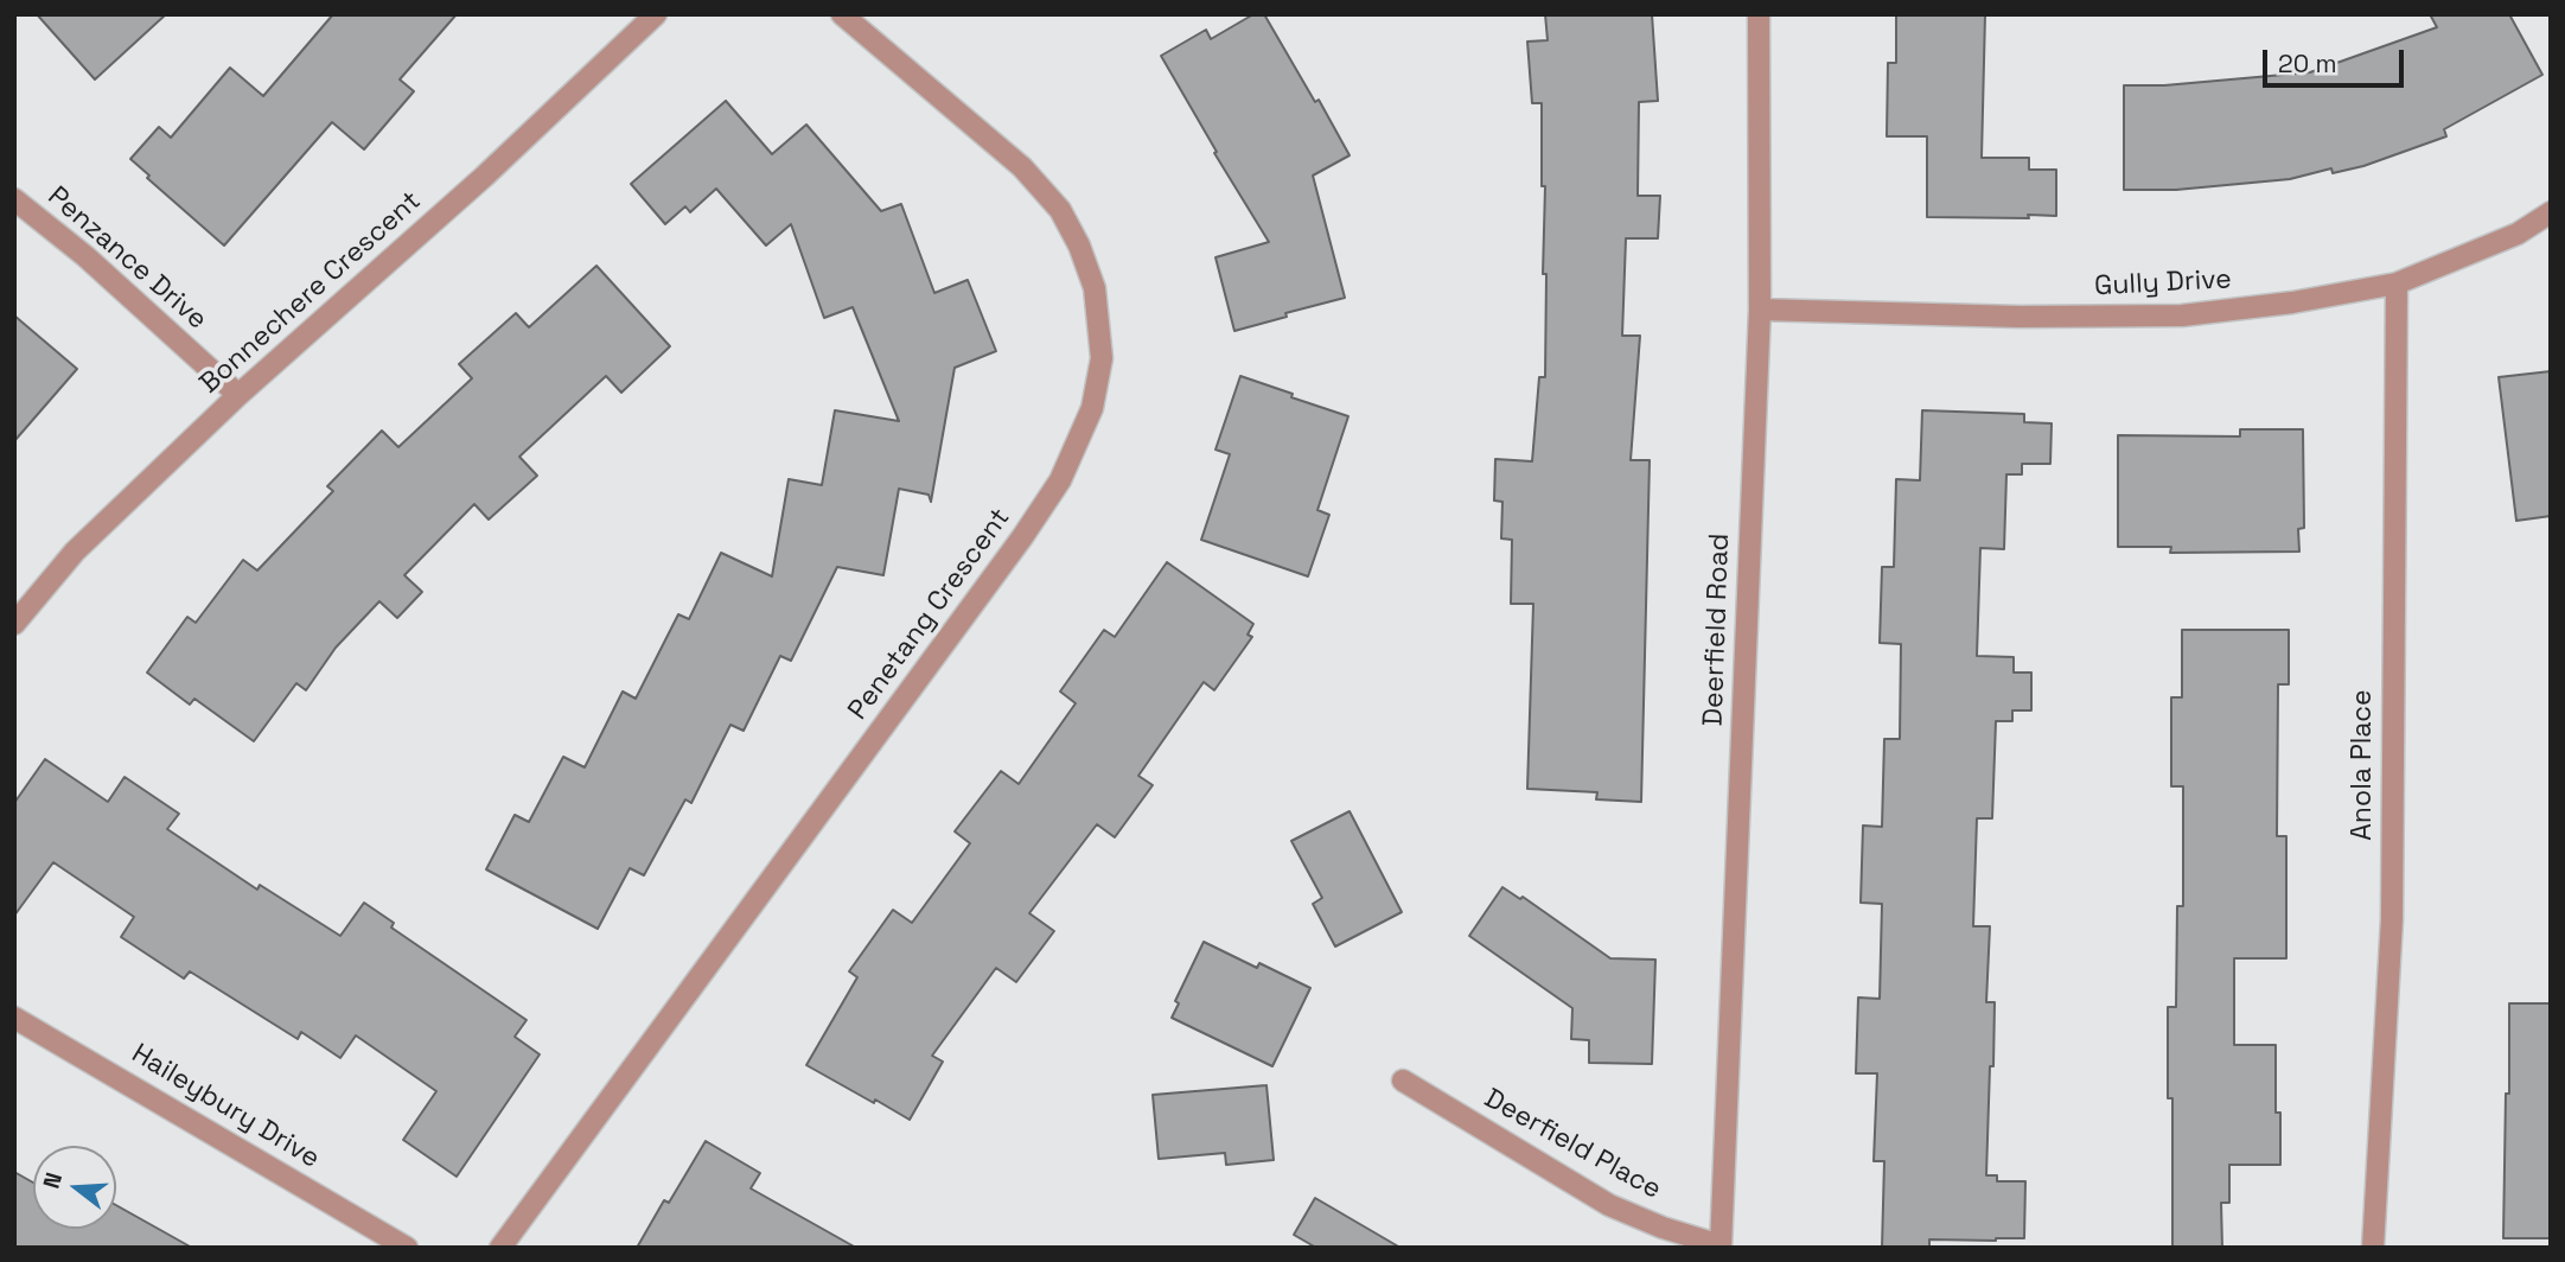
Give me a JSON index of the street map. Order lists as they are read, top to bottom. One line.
{"streets":{"street":["Penzance Drive","Gully Drive","Bonnechere Crescent","Penetang Crescent","Deerfield Road","Anola Place","Haileybury Drive","Deerfield Place"]},"crossings":[["Penzance Drive","Bonnechere Crescent"],["Gully Drive","Deerfield Road"],["Gully Drive","Anola Place"],["Deerfield Road","Deerfield Place"]],"scale_bar":"20 m","north":"left"}
